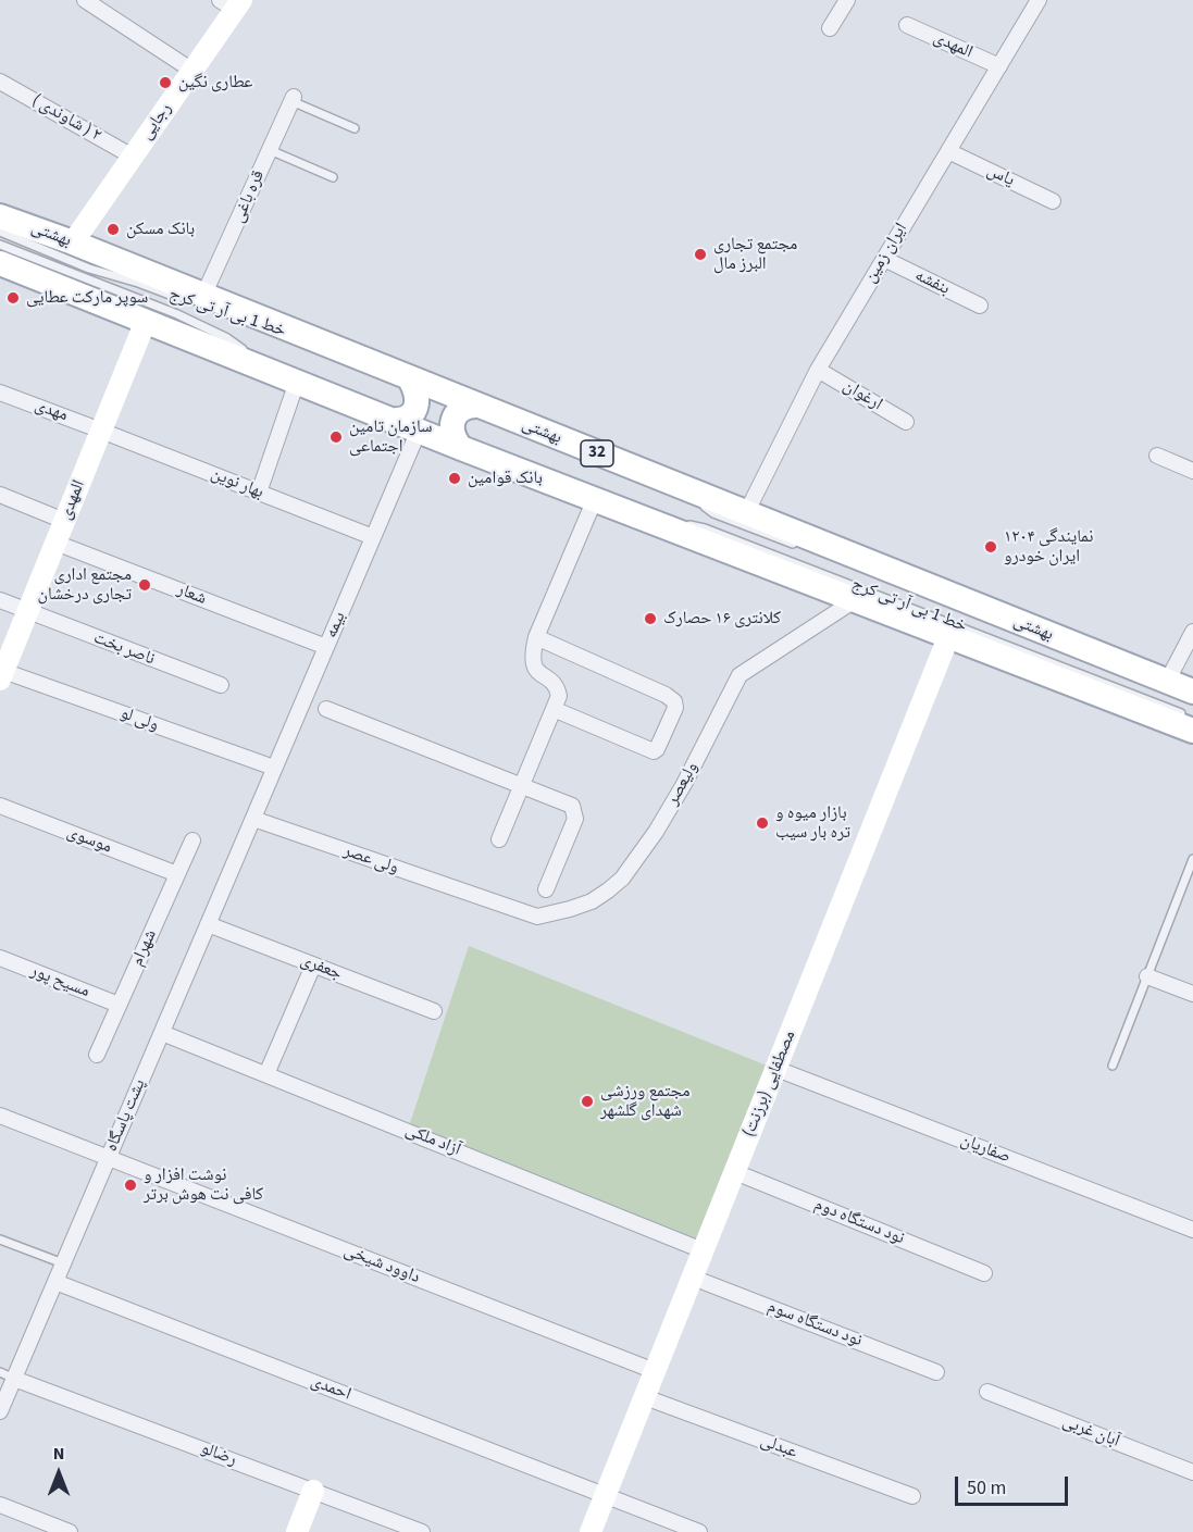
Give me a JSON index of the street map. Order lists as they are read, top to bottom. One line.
{"streets":{"main road":["بهشتی","32"],"street":["المهدی","( شاوندی ) ۲","رجایی","یاس","قره باغی","ایران زمین","بنفشه","ارغوان","مهدی","بهار نوین","شعار","بیمه","ناصر بخت","ولی لو","ولیعصر","موسوی","ولی عصر","شهرام","جعفری","مسیح پور","مصطفایی (برزنت)","پشت پاسگاه","آزاد ملکی","صفاریان","نود دستگاه دوم","داوود شیخی","نود دستگاه سوم","احمدی","آبان غربی","عبدلی","رضالو"],"lane":["خط 1 بی آر تی کرج"]},"crossings":[["المهدی","ایران زمین"],["المهدی","مهدی"],["المهدی","32"],["المهدی","بهار نوین"],["المهدی","شعار"],["المهدی","ناصر بخت"],["المهدی","ولی لو"],["( شاوندی ) ۲","رجایی"],["رجایی","بهشتی"],["یاس","ایران زمین"],["قره باغی","بهشتی"],["قره باغی","خط 1 بی آر تی کرج"],["بهشتی","ایران زمین"],["بهشتی","خط 1 بی آر تی کرج"],["ایران زمین","بنفشه"],["ایران زمین","ارغوان"],["خط 1 بی آر تی کرج","32"],["مهدی","بهار نوین"],["32","بیمه"],["32","ولیعصر"],["32","مصطفایی (برزنت)"],["بهار نوین","بیمه"],["شعار","بیمه"],["بیمه","ولی لو"],["بیمه","ولی عصر"],["بیمه","پشت پاسگاه"],["ولیعصر","ولی عصر"],["موسوی","شهرام"],["ولی عصر","پشت پاسگاه"],["شهرام","مسیح پور"],["جعفری","پشت پاسگاه"],["مصطفایی (برزنت)","آزاد ملکی"],["مصطفایی (برزنت)","صفاریان"],["مصطفایی (برزنت)","نود دستگاه دوم"],["مصطفایی (برزنت)","داوود شیخی"],["مصطفایی (برزنت)","نود دستگاه سوم"],["مصطفایی (برزنت)","احمدی"],["مصطفایی (برزنت)","عبدلی"],["پشت پاسگاه","آزاد ملکی"],["پشت پاسگاه","داوود شیخی"],["پشت پاسگاه","احمدی"],["پشت پاسگاه","رضالو"]],"places":["عطاری نگین","بانک مسکن","مجتمع تجاری البرز مال","سوپر مارکت عطایی","سازمان تامین اجتماعی","بانک قوامین","۱۲۰۴ نمایندگی ایران خودرو","مجتمع اداری تجاری درخشان","کلانتری ۱۶ حصارک","بازار میوه و تره بار سیب","مجتمع ورزشی شهدای گلشهر","نوشت افزار و کافی نت هوش برتر"],"scale_bar":"50 m","north":"top"}
